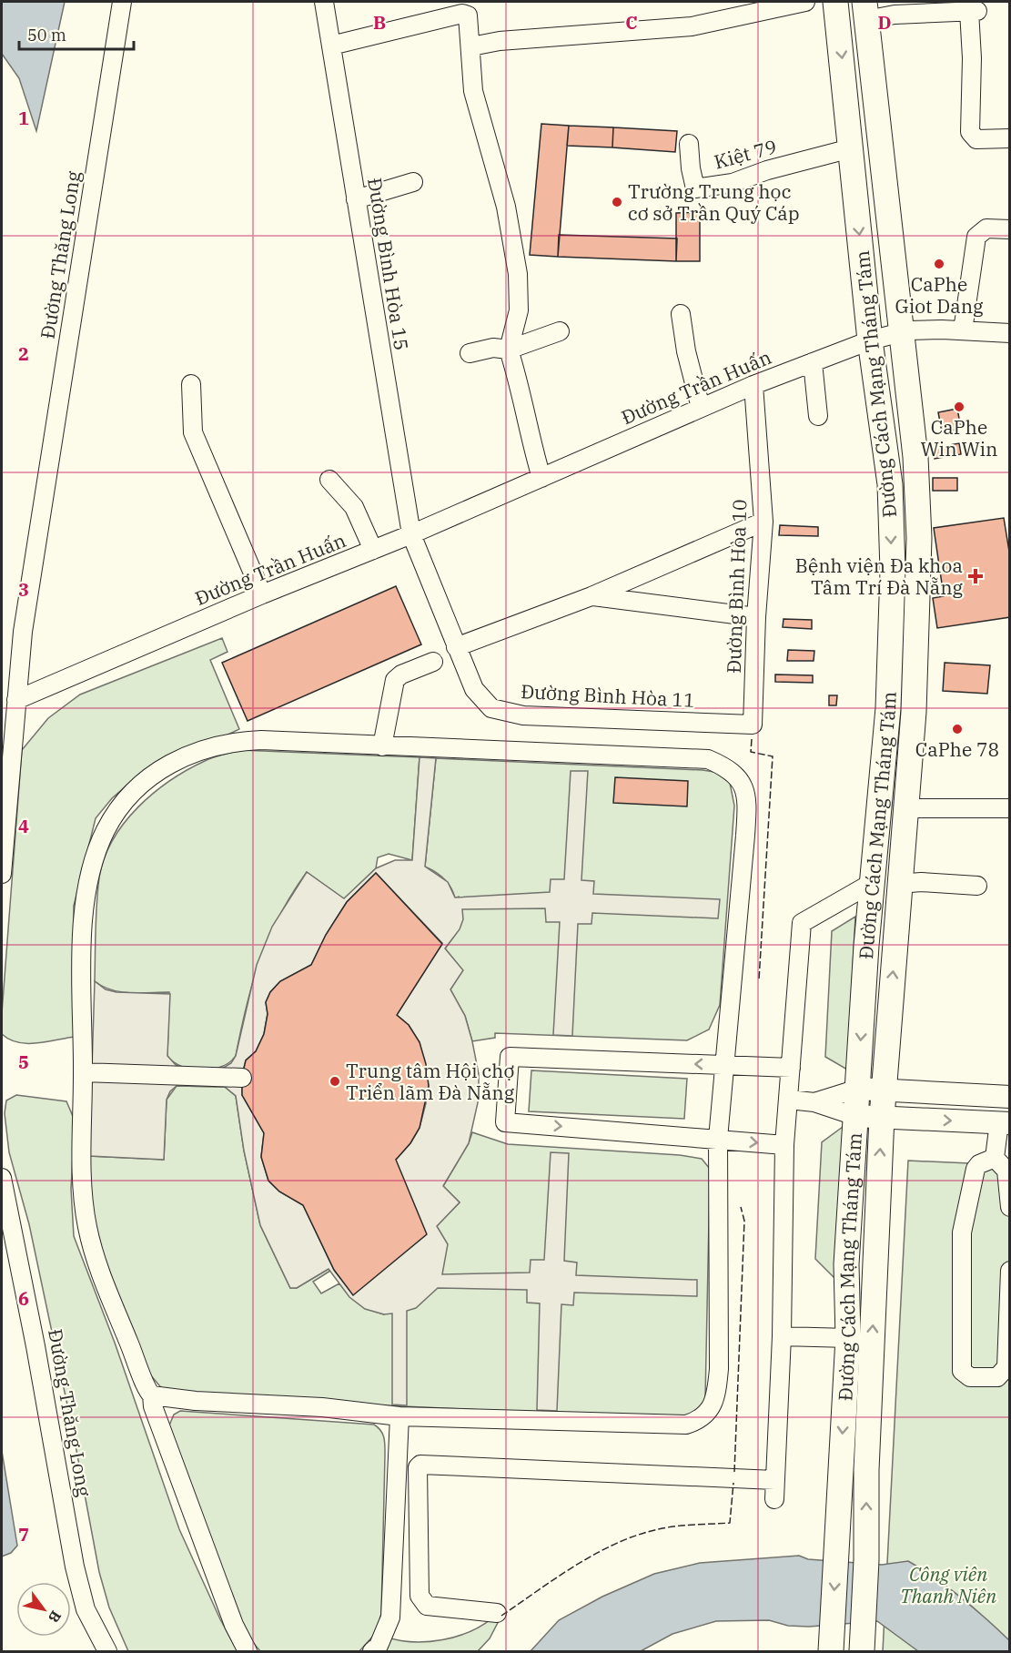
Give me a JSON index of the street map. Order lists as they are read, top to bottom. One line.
{"streets":{"highway":["Đường Cách Mạng Tháng Tám"],"street":["Kiệt 79","Đường Thăng Long","Đường Bình Hòa 15","Đường Trần Huấn","Đường Bình Hòa 10","Đường Bình Hòa 11"]},"crossings":[["Kiệt 79","Đường Cách Mạng Tháng Tám"],["Đường Thăng Long","Đường Trần Huấn"],["Đường Bình Hòa 15","Đường Trần Huấn"],["Đường Bình Hòa 15","Đường Bình Hòa 11"],["Đường Cách Mạng Tháng Tám","Đường Trần Huấn"],["Đường Trần Huấn","Đường Bình Hòa 10"],["Đường Trần Huấn","Đường Bình Hòa 11"],["Đường Bình Hòa 10","Đường Bình Hòa 11"]],"parks":["Công viên Thanh Niên"],"places":{"other":["Trường Trung học cơ sở Trần Quý Cáp","CaPhe Giot Dang","CaPhe Win Win","CaPhe 78","Trung tâm Hội chợ Triển lãm Đà Nẵng"],"health":["Bệnh viện Đa khoa Tâm Trí Đà Nẵng"]},"scale_bar":"50 m","north":"bottom right","grid":{"columns":["B","C","D"],"rows":["1","2","3","4","5","6","7"]}}
